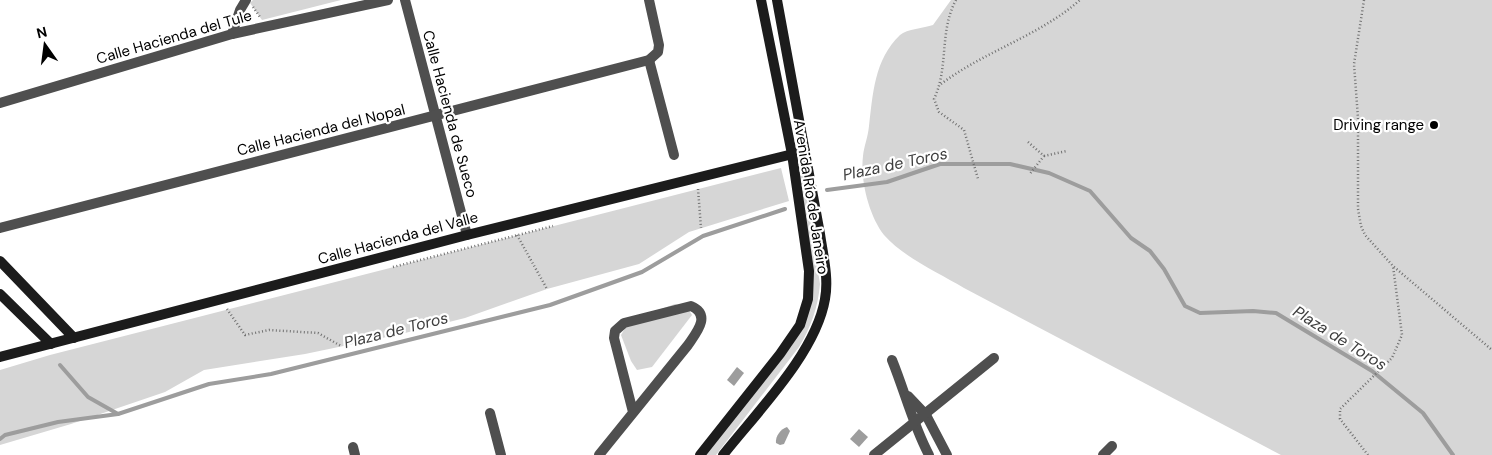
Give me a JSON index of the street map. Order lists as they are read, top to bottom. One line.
{"streets":{"main road":["Avenida Río de Janeiro","Calle Hacienda del Valle"],"street":["Calle Hacienda del Tule","Calle Hacienda de Sueco","Calle Hacienda del Nopal"]},"crossings":[["Calle Hacienda de Sueco","Calle Hacienda del Nopal"],["Calle Hacienda de Sueco","Calle Hacienda del Valle"],["Avenida Río de Janeiro","Calle Hacienda del Valle"]],"water":["Plaza de Toros"],"places":["Driving range"],"north":"top"}
